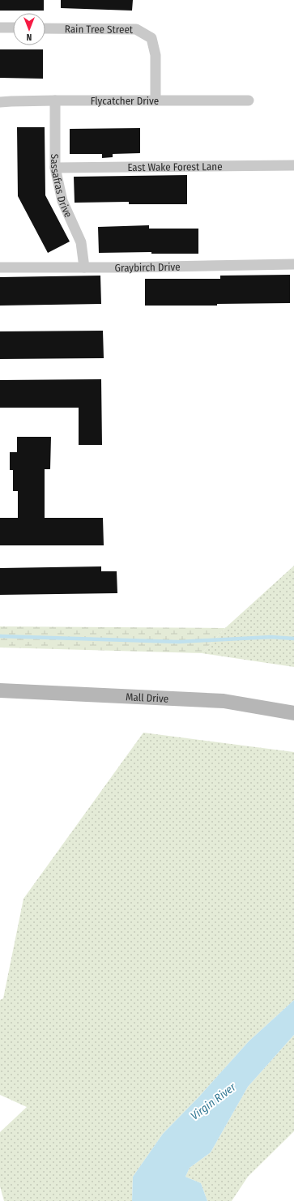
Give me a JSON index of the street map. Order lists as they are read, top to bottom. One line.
{"streets":{"main road":["Mall Drive"],"street":["Rain Tree Street","Flycatcher Drive","East Wake Forest Lane","Sassafras Drive","Graybirch Drive"]},"crossings":[["Rain Tree Street","Flycatcher Drive"],["Flycatcher Drive","Sassafras Drive"],["East Wake Forest Lane","Sassafras Drive"],["Sassafras Drive","Graybirch Drive"]],"water":["Virgin River"],"north":"bottom"}
